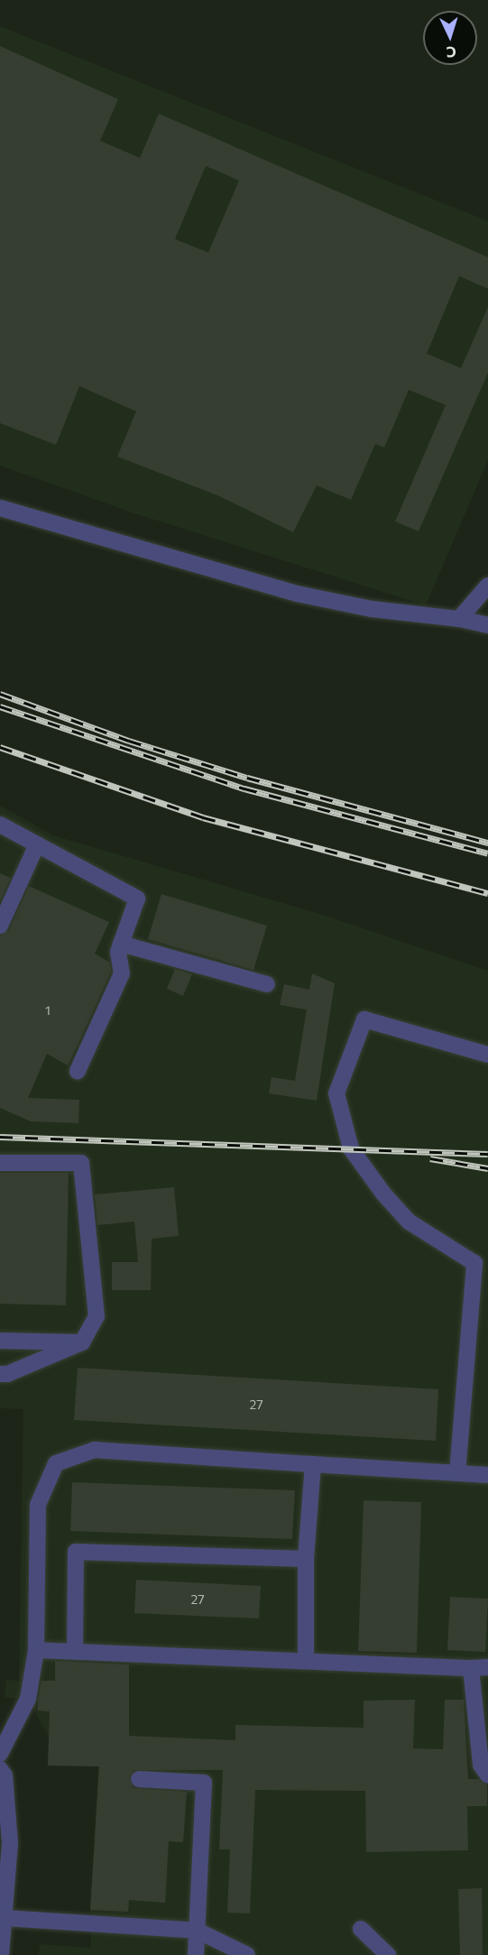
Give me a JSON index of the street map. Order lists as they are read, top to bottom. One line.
{"house_numbers":["1","27","27"],"north":"bottom"}
